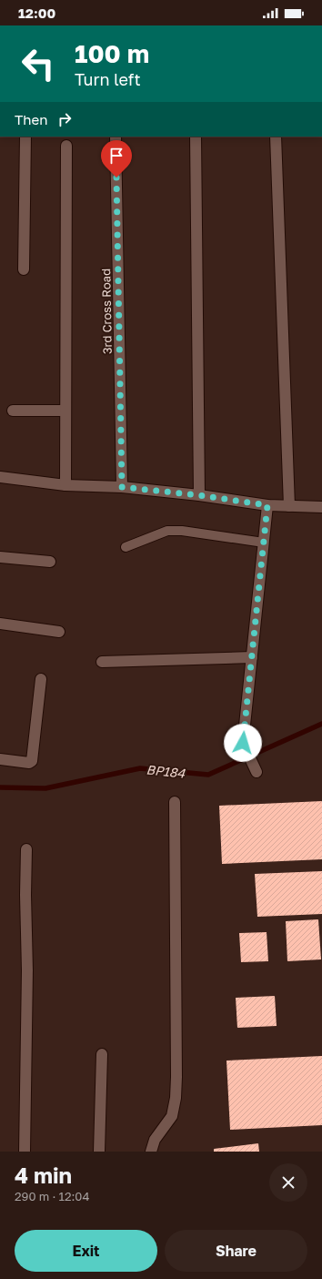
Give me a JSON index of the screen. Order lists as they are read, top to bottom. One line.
{"streets":{"street":["3rd Cross Road"]},"water":["BP184"],"page":{"status":"12:00","turn":["100 m","Turn left"],"then":"Then","heading":["4 min","290 m · 12:04"],"buttons":["Exit","Share"]}}
